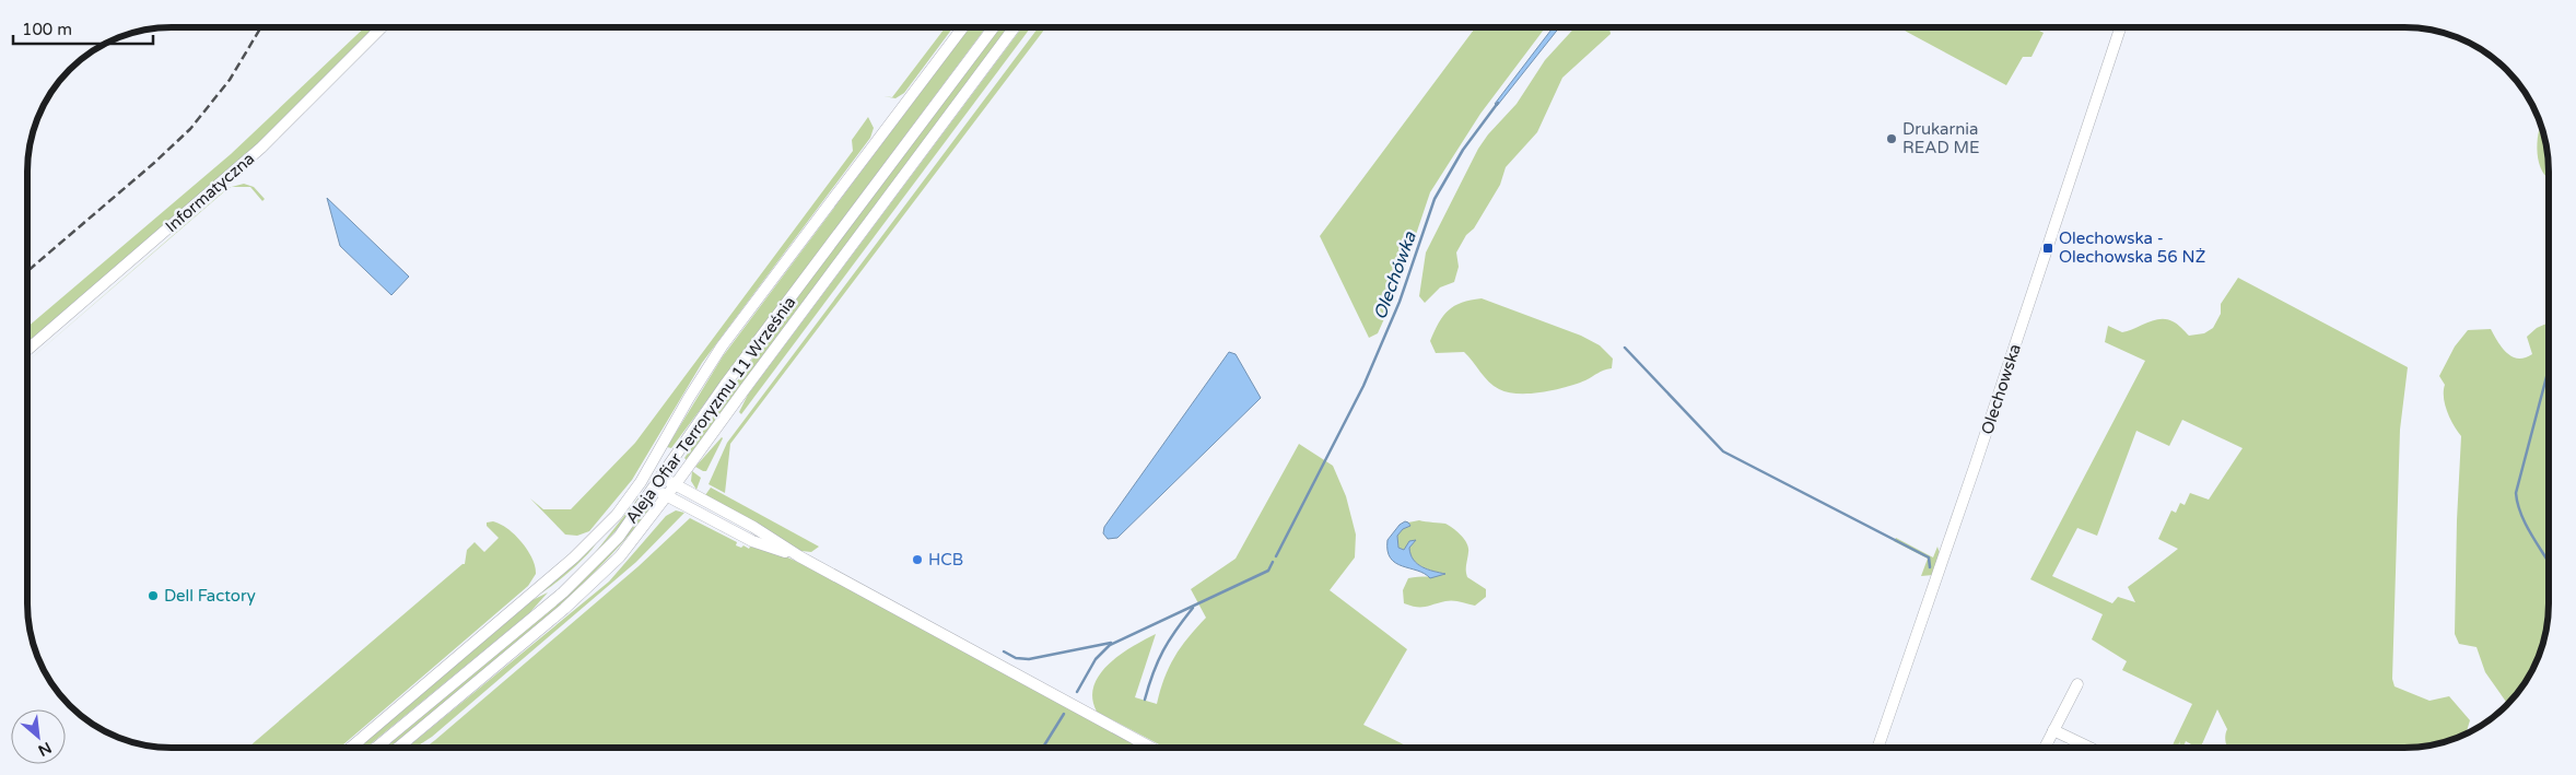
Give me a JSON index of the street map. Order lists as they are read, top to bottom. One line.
{"streets":{"street":["Informatyczna","Olechowska","Aleja Ofiar Terroryzmu 11 Września"]},"water":["Olechówka"],"places":{"other":["Drukarnia READ ME","HCB","Dell Factory"],"transit":["Olechowska - Olechowska 56 NŻ"]},"scale_bar":"100 m","north":"bottom right"}
